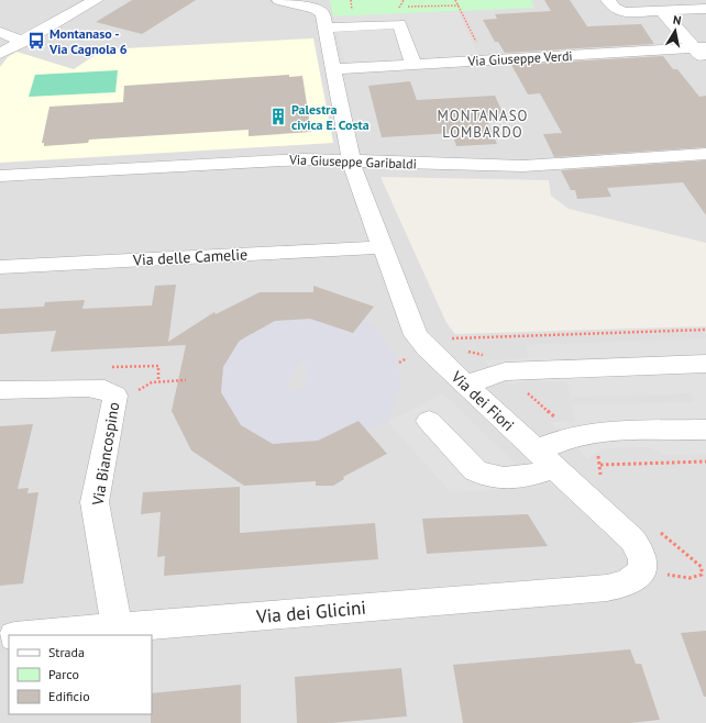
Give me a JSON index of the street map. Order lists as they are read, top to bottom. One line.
{"streets":{"street":["Via Giuseppe Verdi","Via Giuseppe Garibaldi","Via delle Camelie","Via dei Fiori","Via Biancospino","Via dei Glicini"]},"crossings":[["Via Giuseppe Verdi","Via dei Fiori"],["Via Giuseppe Garibaldi","Via dei Fiori"],["Via delle Camelie","Via dei Fiori"],["Via dei Fiori","Via dei Glicini"],["Via Biancospino","Via dei Glicini"]],"districts":["MONTANASO LOMBARDO"],"places":{"bus stop":["Montanaso - Via Cagnola 6"],"building":["Palestra civica E. Costa"]},"legend":["Strada","Parco","Edificio"],"north":"top"}
